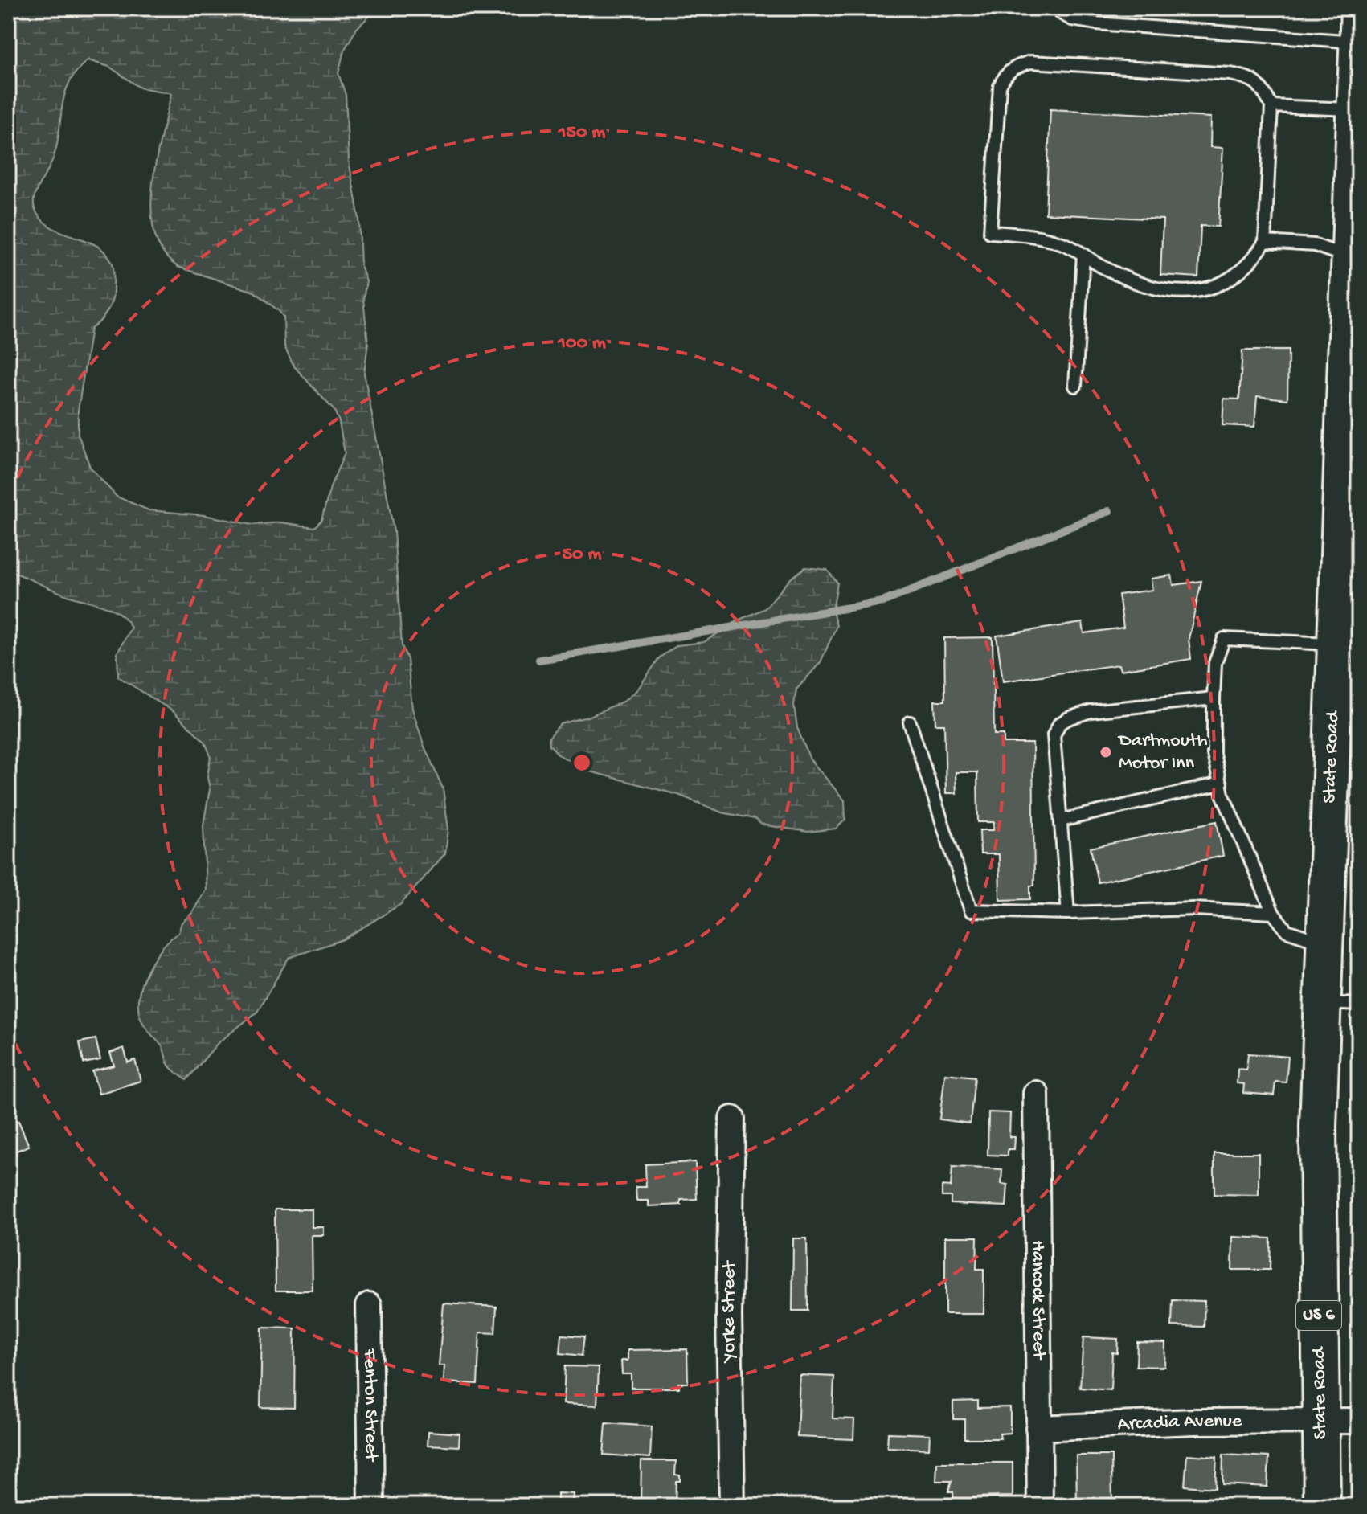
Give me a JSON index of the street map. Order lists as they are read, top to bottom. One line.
{"streets":{"main road":["State Road","US 6"],"street":["Hancock Street","Yorke Street","Fenton Street","Arcadia Avenue"]},"crossings":[["State Road","Arcadia Avenue"],["Hancock Street","Arcadia Avenue"]],"places":["Dartmouth Motor Inn"],"rings":["150 m","100 m","50 m"]}
